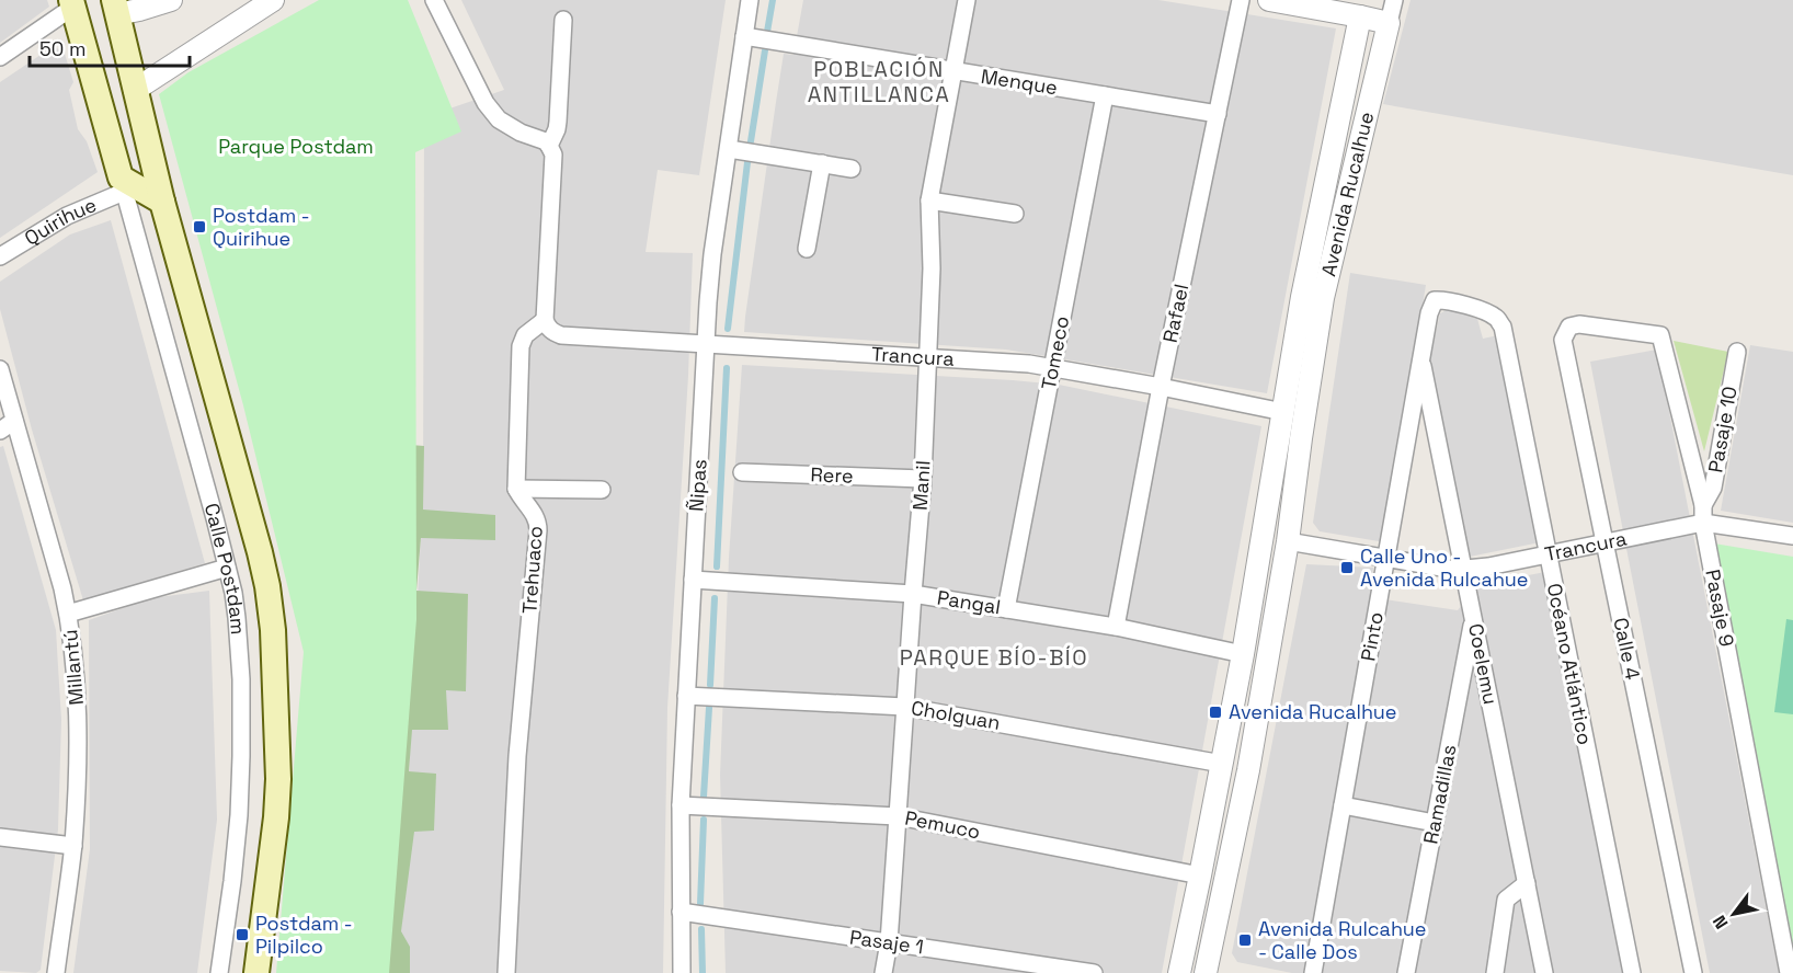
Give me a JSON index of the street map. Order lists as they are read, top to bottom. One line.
{"streets":{"main road":["Calle Postdam"],"street":["Menque","Avenida Rucalhue","Quirihue","Rafael","Tomeco","Trancura","Pasaje 10","Rere","Ñipas","Manil","Trehuaco","Pangal","Pasaje 9","Pinto","Calle 4","Coelemu","Océano Atlántico","Millantú","Cholguan","Ramadillas","Pemuco","Pasaje 1"]},"crossings":[["Menque","Rafael"],["Menque","Tomeco"],["Menque","Ñipas"],["Menque","Manil"],["Avenida Rucalhue","Trancura"],["Avenida Rucalhue","Pangal"],["Avenida Rucalhue","Cholguan"],["Avenida Rucalhue","Pemuco"],["Quirihue","Calle Postdam"],["Rafael","Trancura"],["Rafael","Pangal"],["Tomeco","Trancura"],["Tomeco","Pangal"],["Trancura","Pasaje 10"],["Trancura","Ñipas"],["Trancura","Manil"],["Trancura","Pasaje 9"],["Trancura","Pinto"],["Trancura","Calle 4"],["Trancura","Coelemu"],["Trancura","Océano Atlántico"],["Pasaje 10","Pasaje 9"],["Rere","Manil"],["Ñipas","Pangal"],["Ñipas","Cholguan"],["Ñipas","Pemuco"],["Ñipas","Pasaje 1"],["Manil","Pangal"],["Manil","Cholguan"],["Manil","Pemuco"],["Manil","Pasaje 1"],["Pasaje 9","Calle 4"],["Pinto","Coelemu"],["Pinto","Océano Atlántico"],["Coelemu","Ramadillas"]],"districts":["POBLACIÓN ANTILLANCA","PARQUE BÍO-BÍO"],"parks":["Parque Postdam"],"places":{"transit":["Postdam - Quirihue","Calle Uno - Avenida Rulcahue","Avenida Rucalhue","Postdam - Pilpilco","Avenida Rulcahue - Calle Dos"]},"scale_bar":"50 m","north":"bottom left"}
